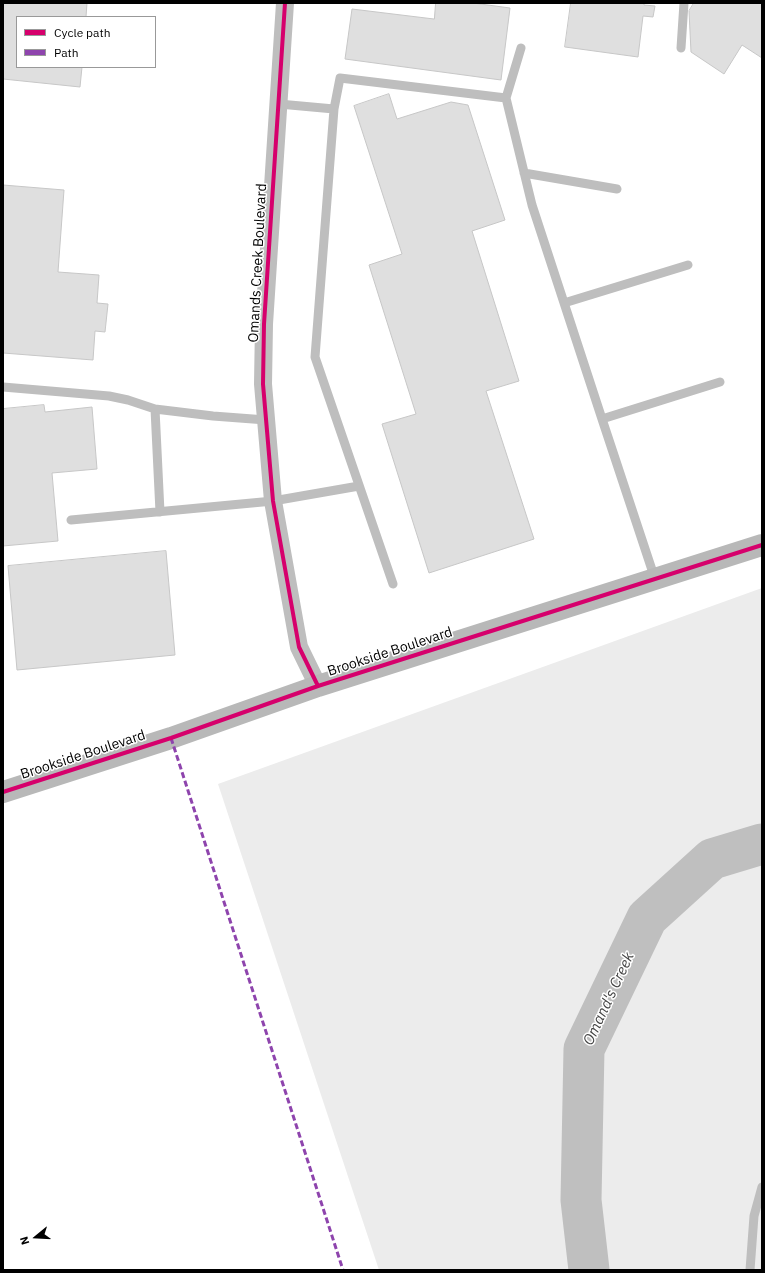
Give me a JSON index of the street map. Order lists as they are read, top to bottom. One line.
{"streets":{"street":["Omands Creek Boulevard","Brookside Boulevard"]},"crossings":[["Omands Creek Boulevard","Brookside Boulevard"]],"water":["Omand's Creek"],"legend":["Cycle path","Path"],"north":"left"}
